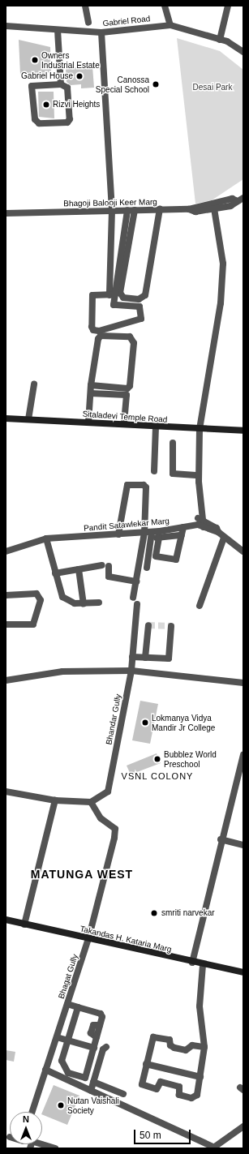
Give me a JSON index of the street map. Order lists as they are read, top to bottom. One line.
{"streets":{"main road":["Sitaladevi Temple Road","Takandas H. Kataria Marg"],"street":["Gabriel Road","Bhagoji Balooji Keer Marg","Pandit Satawlekar Marg","Bhandar Gully","Bhagat Gully"]},"crossings":[["Bhandar Gully","Bhagat Gully"],["Takandas H. Kataria Marg","Bhagat Gully"]],"districts":["VSNL COLONY","MATUNGA WEST"],"parks":["Desai Park"],"places":["Owners Industrial Estate","Gabriel House","Canossa Special School","Rizvi Heights","Lokmanya Vidya Mandir Jr College","Bubblez World Preschool","smriti narvekar","Nutan Vaishali Society"],"scale_bar":"50 m","north":"top"}
